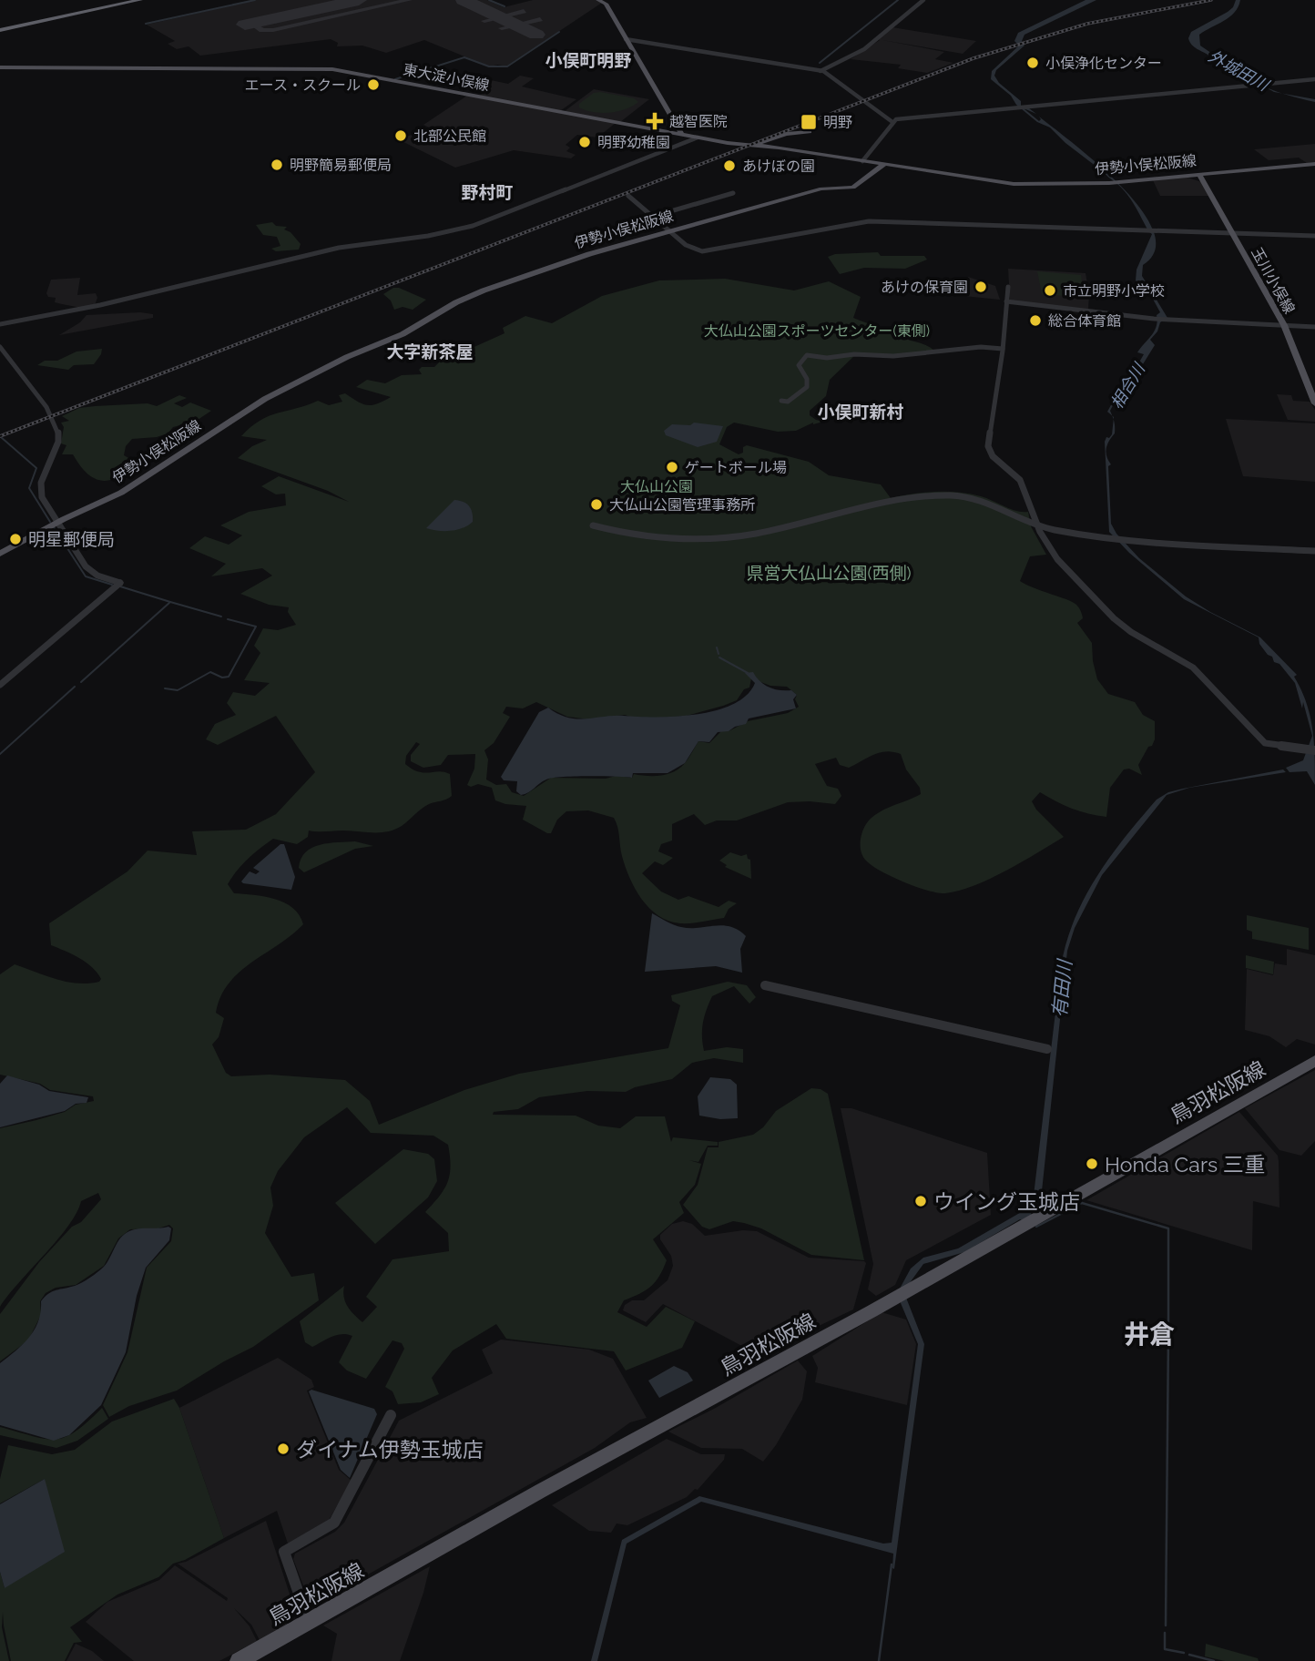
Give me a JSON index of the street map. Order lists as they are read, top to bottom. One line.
{"streets":{"main road":["東大淀小俣線","伊勢小俣松阪線","玉川小俣線","鳥羽松阪線"]},"crossings":[["東大淀小俣線","伊勢小俣松阪線"],["伊勢小俣松阪線","玉川小俣線"]],"districts":["小俣町明野","野村町","大字新茶屋","小俣町新村","井倉"],"water":["外城田川","相合川","有田川"],"parks":["大仏山公園スポーツセンター(東側)","大仏山公園","県営大仏山公園(西側)"],"places":{"other":["小俣浄化センター","エース・スクール","北部公民館","明野幼稚園","明野簡易郵便局","あけぼの園","あけの保育園","市立明野小学校","総合体育館","ゲートボール場","大仏山公園管理事務所","明星郵便局","Honda Cars 三重","ウイング玉城店","ダイナム伊勢玉城店"],"health":["越智医院"],"transit":["明野"]}}
